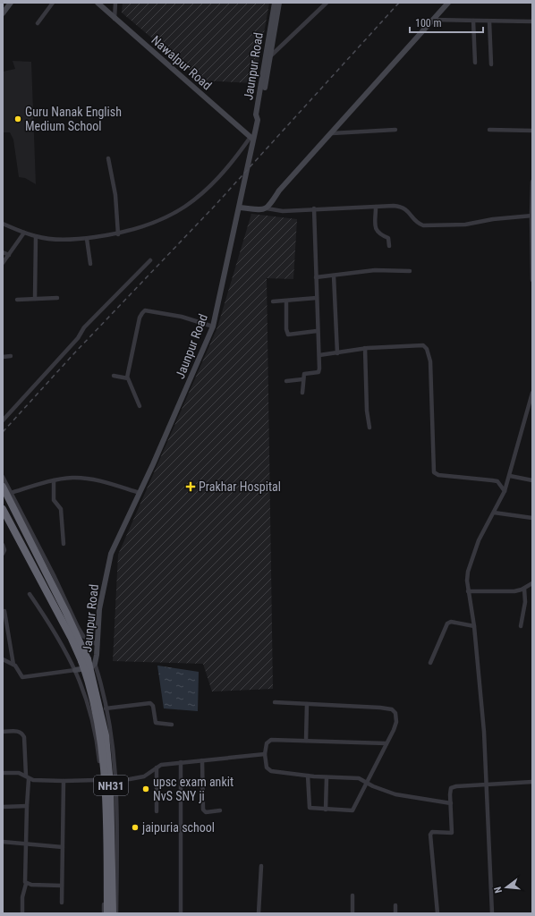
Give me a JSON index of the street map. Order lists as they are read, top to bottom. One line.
{"streets":{"highway":["NH31"],"street":["Nawalpur Road","Jaunpur Road"]},"crossings":[["Nawalpur Road","Jaunpur Road"]],"places":{"other":["Guru Nanak English Medium School","upsc exam ankit NvS SNY ji","jaipuria school"],"health":["Prakhar Hospital"]},"scale_bar":"100 m","north":"left"}
